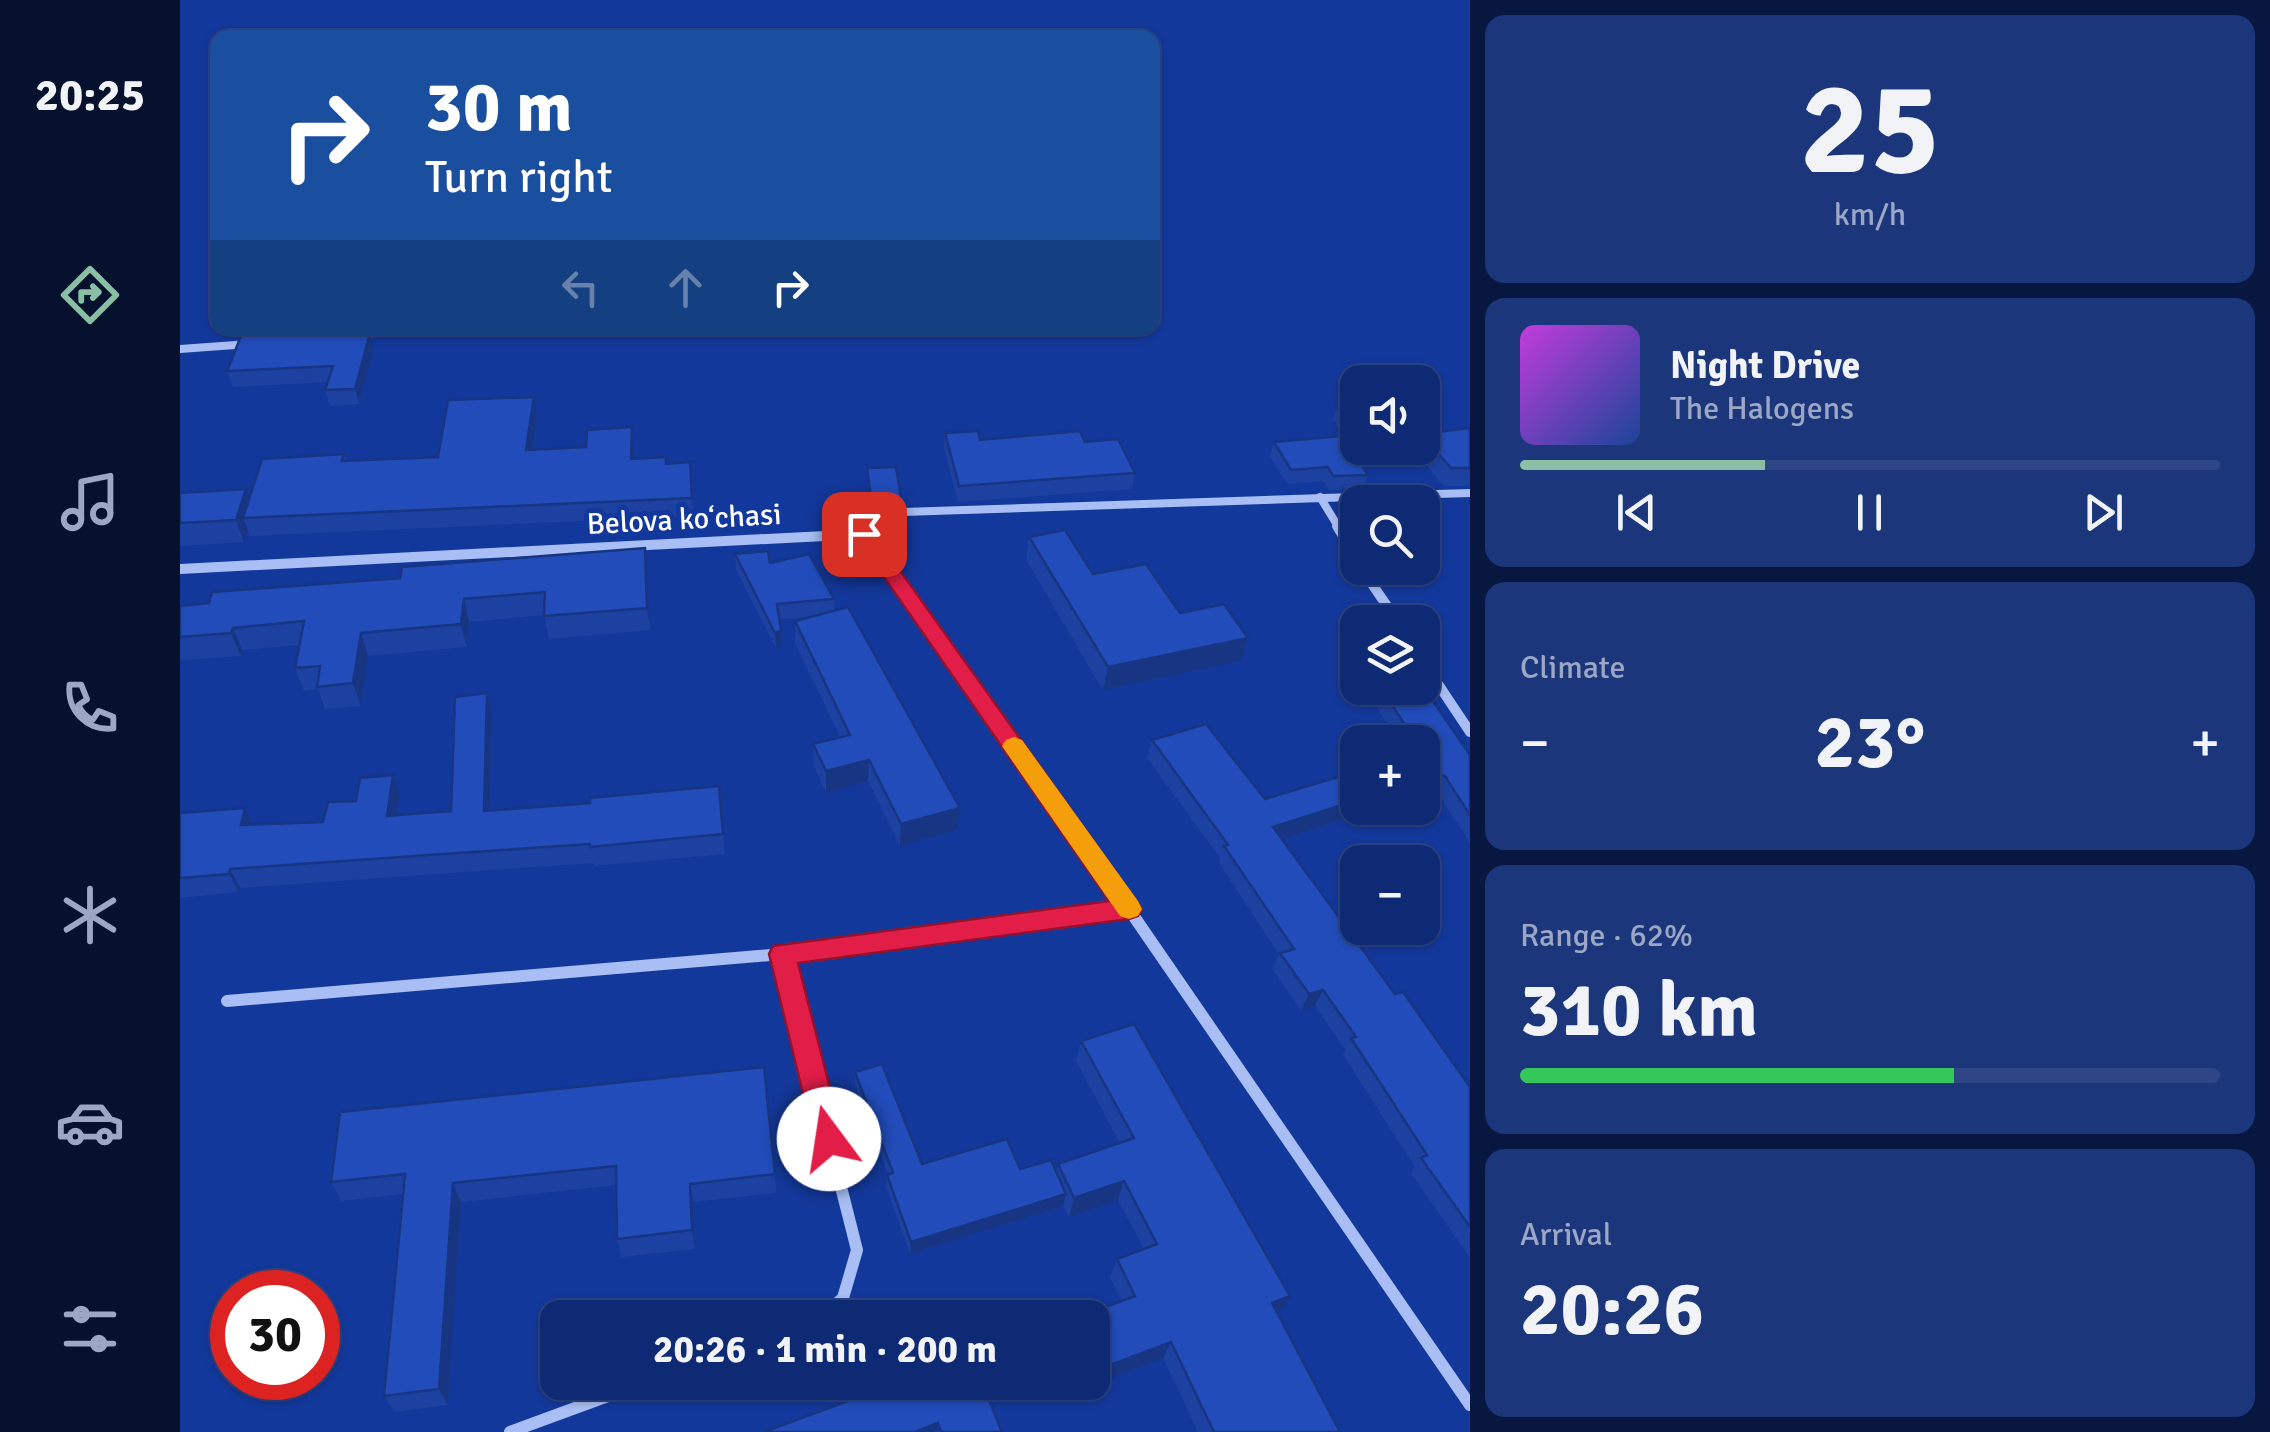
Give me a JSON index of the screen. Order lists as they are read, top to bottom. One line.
{"streets":{"street":["Belova koʻchasi"]},"page":{"tabs":"20:25","tile":[["25","km/h"],"Climate",["Range · 62%","310 km"],["Arrival","20:26"]],"turn":["30 m","Turn right"],"song":["Night Drive","The Halogens"],"map_buttons":["+","−"],"heat":["−","23°","+"],"limit":"30","trip":"20:26 · 1 min · 200 m"}}
